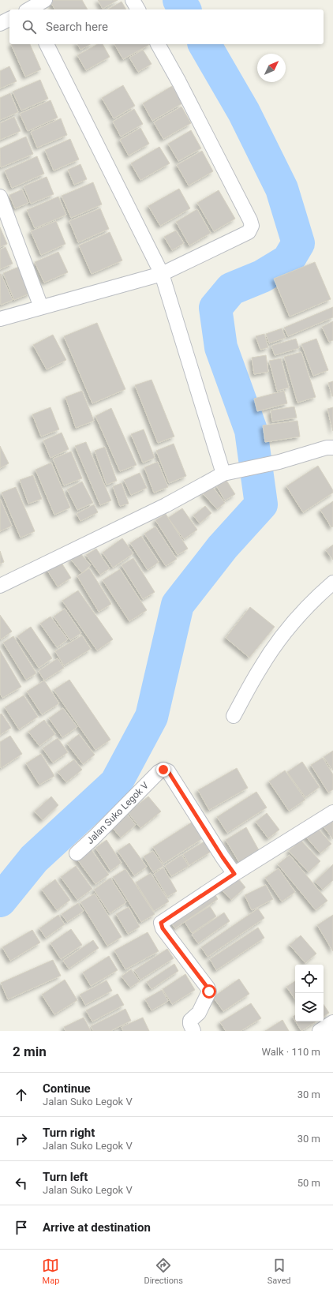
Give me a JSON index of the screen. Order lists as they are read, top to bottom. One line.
{"streets":{"street":["Jalan Suko Legok V"]},"north":"top right","page":{"search":"Search here","heading":["2 min","Walk · 110 m"],"list":[["Continue","Jalan Suko Legok V","30 m"],["Turn right","Jalan Suko Legok V","30 m"],["Turn left","Jalan Suko Legok V","50 m"],"Arrive at destination"],"nav":["Map","Directions","Saved"]}}
